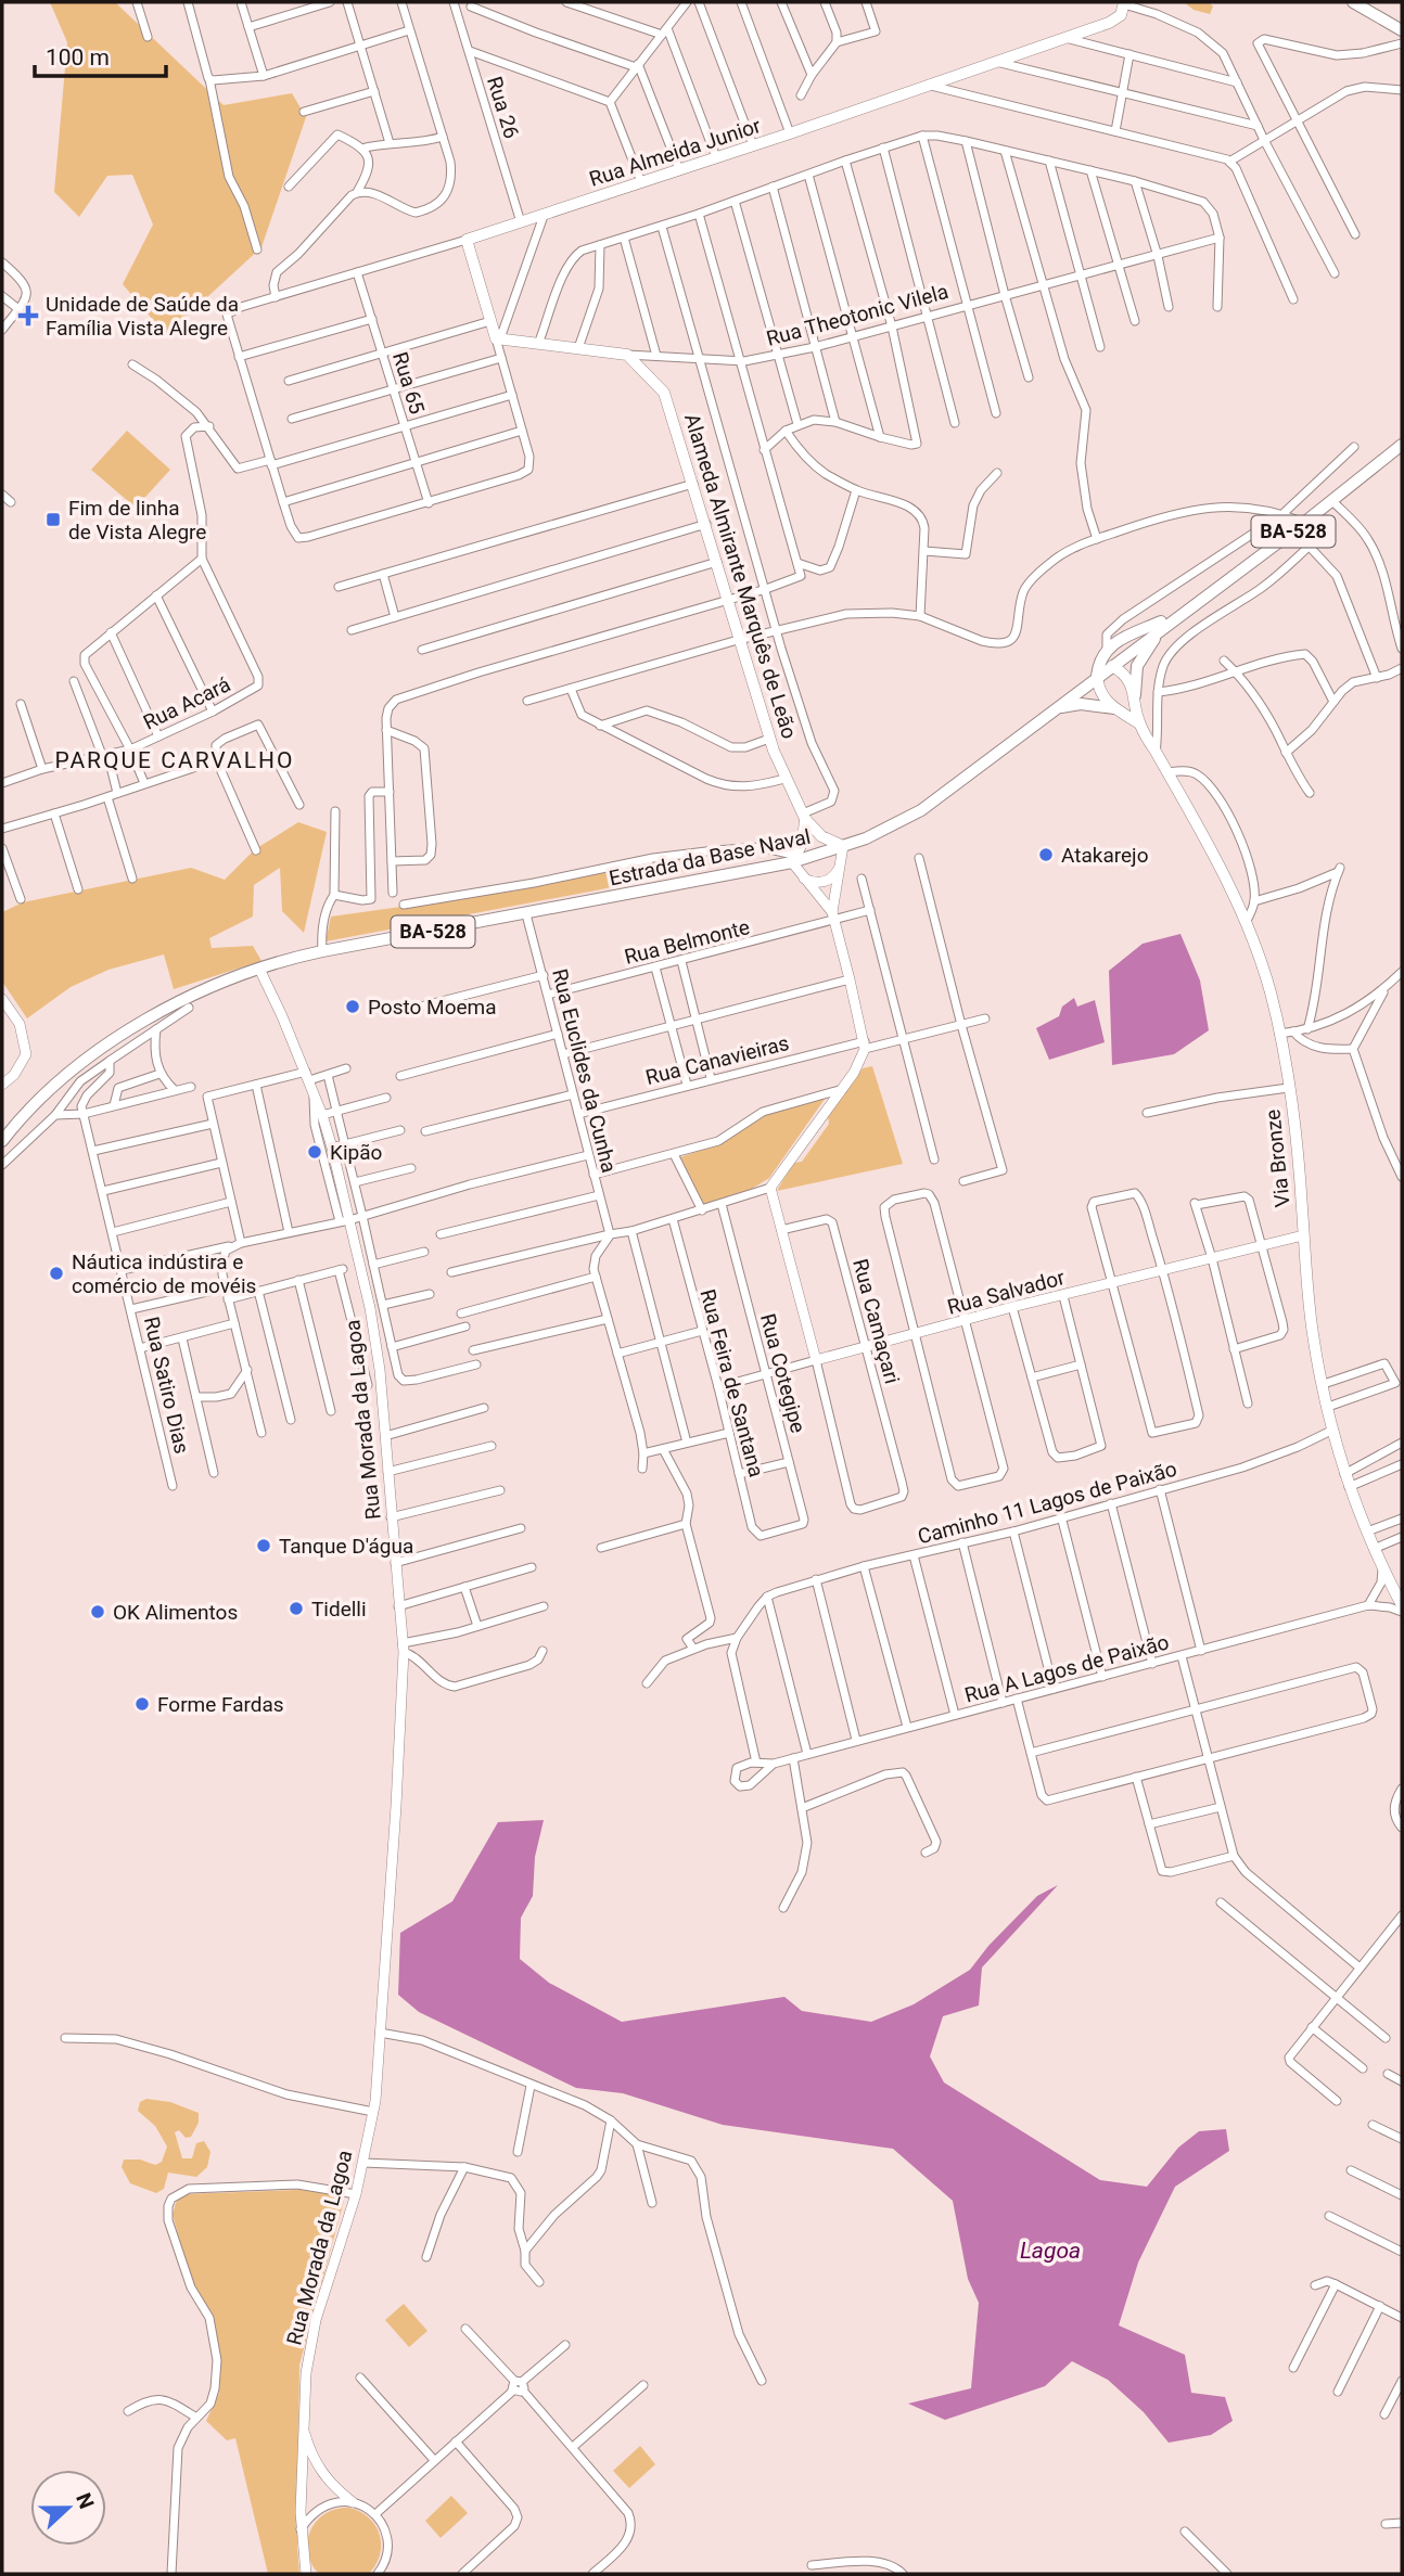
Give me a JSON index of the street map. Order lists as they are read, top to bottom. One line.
{"streets":{"main road":["Rua Almeida Junior","Rua Theotonic Vilela","BA-528","Alameda Almirante Marquês de Leão","Estrada da Base Naval","Via Bronze"],"street":["Rua 26","Rua 65","Rua Acará","Rua Belmonte","Rua Canavieiras","Rua Euclides da Cunha","Rua Salvador","Rua Camaçari","Rua Cotegipe","Rua Feira de Santana","Rua Satiro Dias","Rua Morada da Lagoa","Caminho 11 Lagos de Paixão","Rua A Lagos de Paixão"]},"crossings":[["Rua 26","Rua Almeida Junior"],["Rua Almeida Junior","Rua 65"],["Rua Theotonic Vilela","Alameda Almirante Marquês de Leão"],["Alameda Almirante Marquês de Leão","Estrada da Base Naval"],["Estrada da Base Naval","Rua Euclides da Cunha"],["Estrada da Base Naval","Via Bronze"],["Estrada da Base Naval","Rua Morada da Lagoa"],["Rua Belmonte","Rua Euclides da Cunha"],["Rua Canavieiras","Rua Euclides da Cunha"],["Via Bronze","Rua Salvador"],["Via Bronze","Caminho 11 Lagos de Paixão"],["Rua Salvador","Rua Camaçari"],["Rua Salvador","Rua Cotegipe"],["Rua Salvador","Rua Feira de Santana"],["Rua Cotegipe","Rua Feira de Santana"]],"districts":["PARQUE CARVALHO"],"water":["Lagoa"],"places":{"health":["Unidade de Saúde da Família Vista Alegre"],"transit":["Fim de linha de Vista Alegre"],"other":["Atakarejo","Posto Moema","Kipão","Náutica indústira e comércio de movéis","Tanque D'água","Tidelli","OK Alimentos","Forme Fardas"]},"scale_bar":"100 m","north":"right"}
